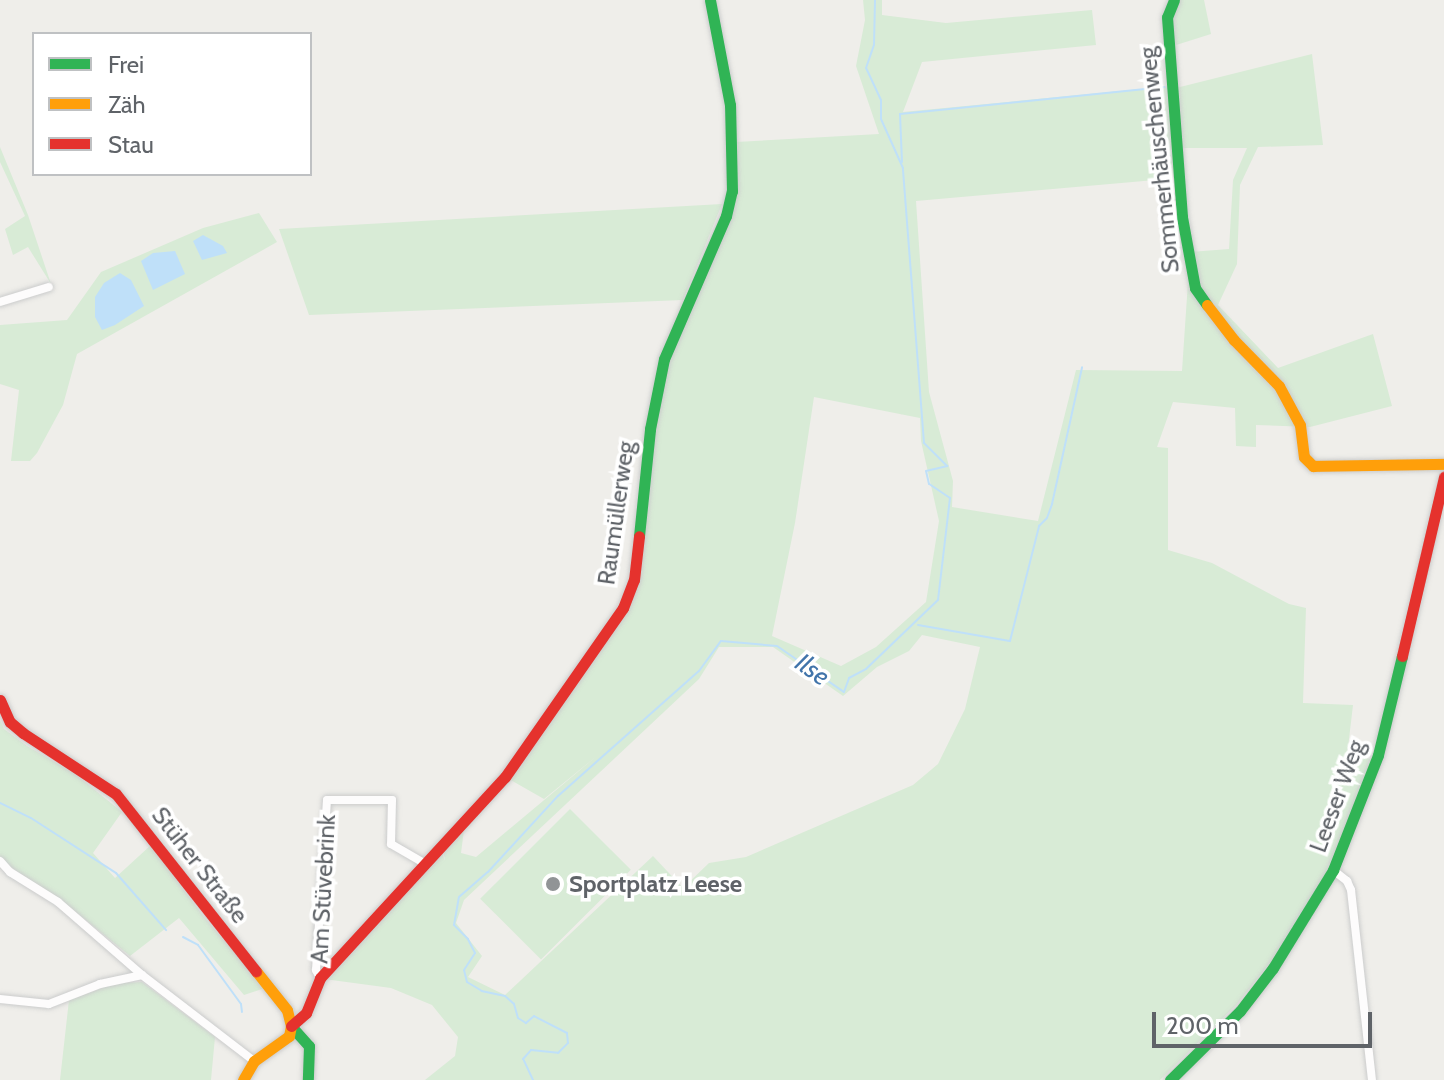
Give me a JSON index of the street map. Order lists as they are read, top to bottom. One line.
{"streets":{"street":["Sommerhäuschenweg","Raumüllerweg","Leeser Weg","Stüher Straße","Am Stüvebrink"]},"crossings":[["Raumüllerweg","Stüher Straße"],["Raumüllerweg","Am Stüvebrink"]],"water":["Ilse"],"places":["Sportplatz Leese"],"legend":["Frei","Zäh","Stau"],"scale_bar":"200 m"}
